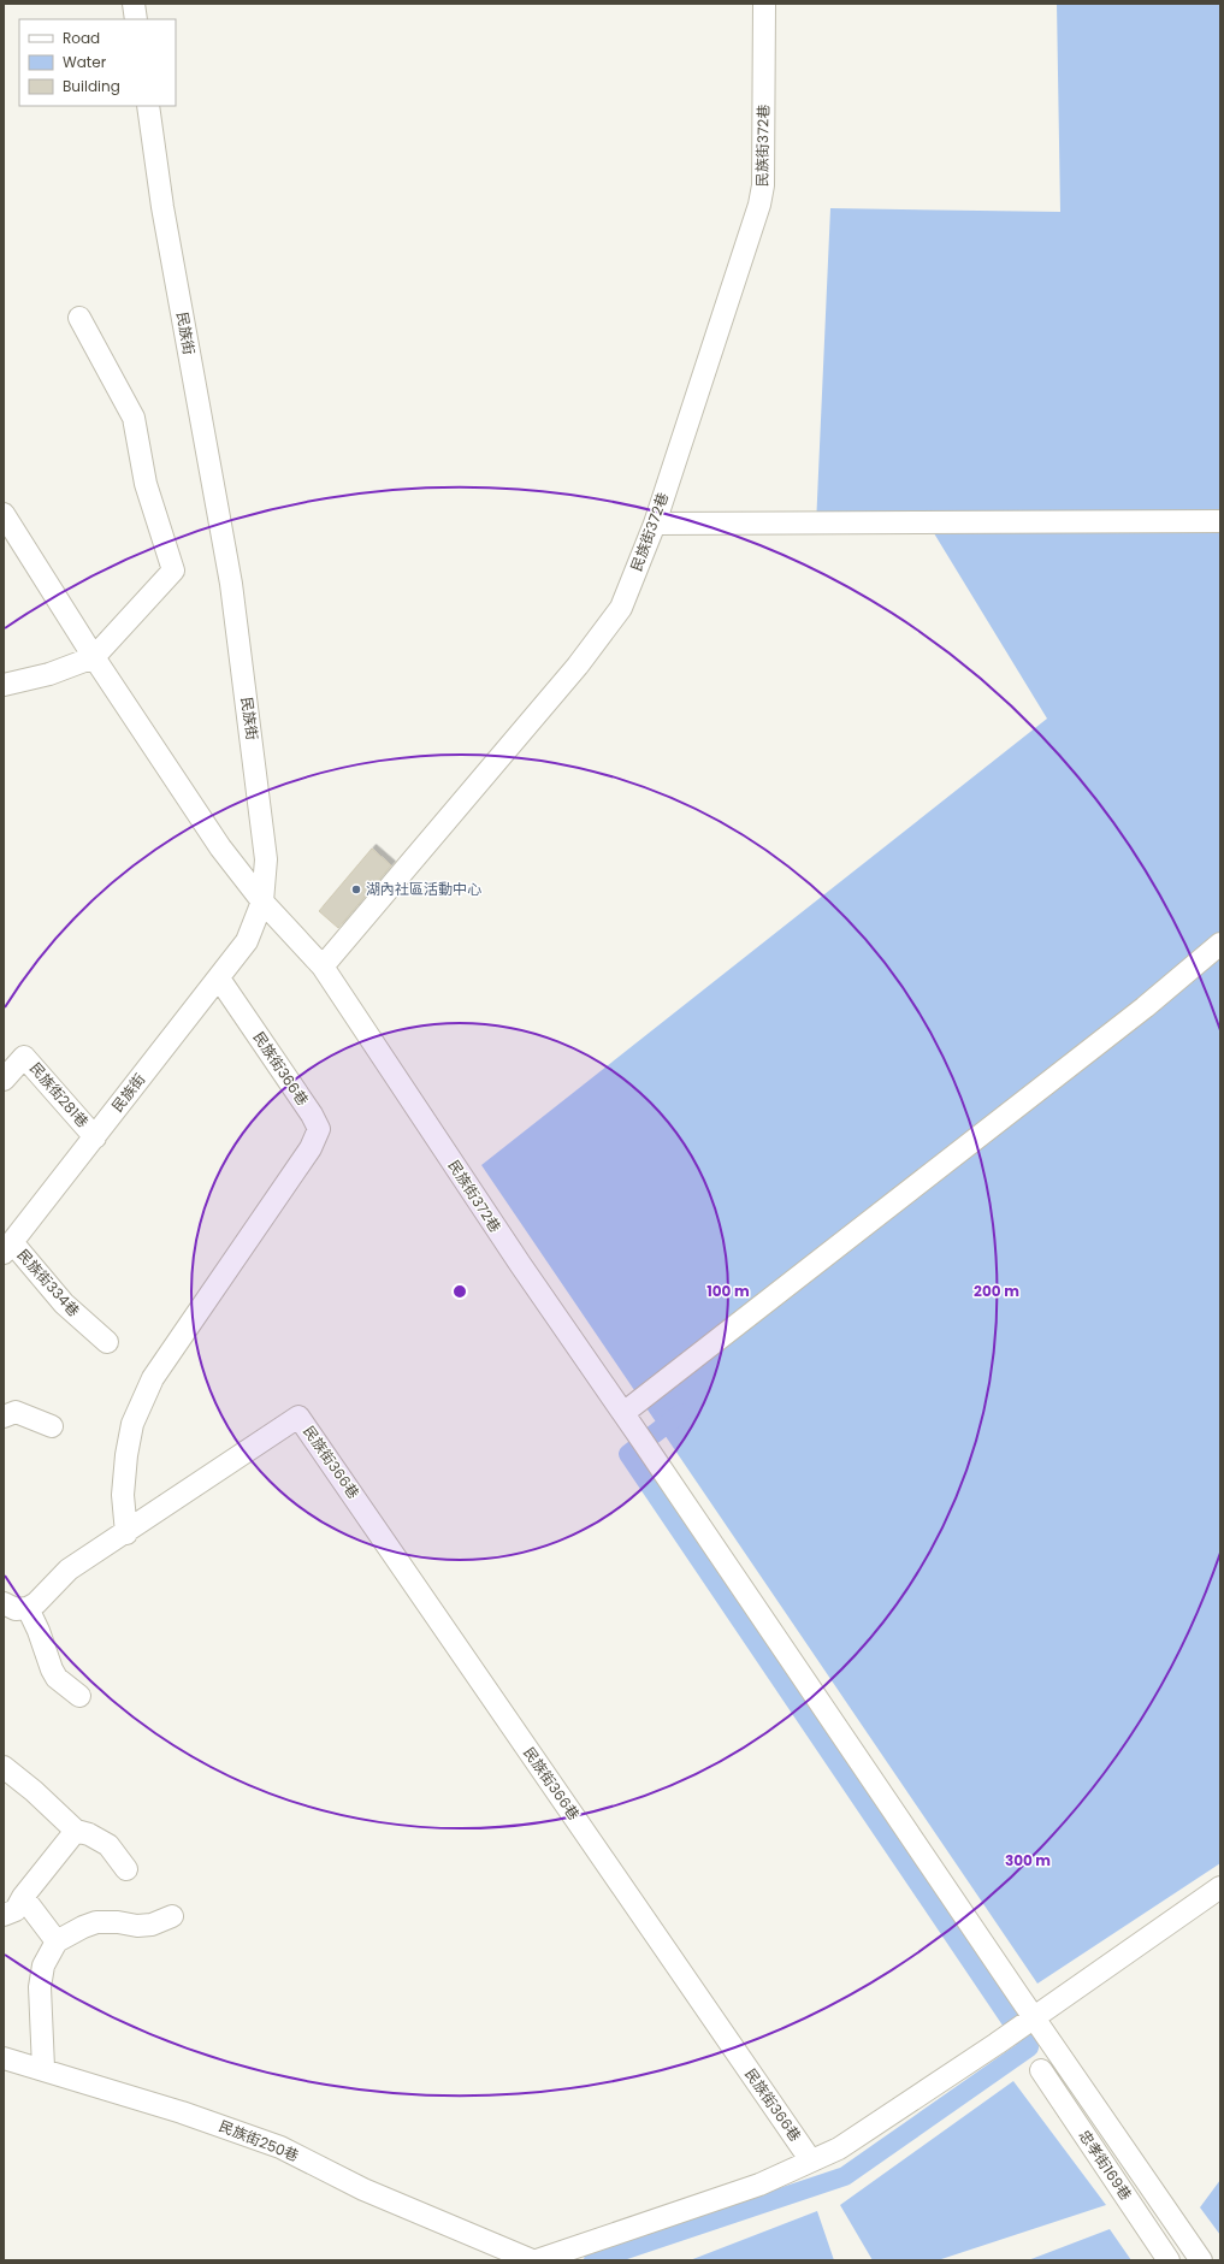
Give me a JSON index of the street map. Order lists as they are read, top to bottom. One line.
{"streets":{"street":["民族街372巷","民族街","民族街366巷","民族街281巷","民族街334巷","民族街250巷","忠孝街169巷"]},"crossings":[["民族街372巷","民族街"],["民族街","民族街366巷"],["民族街","民族街281巷"],["民族街","民族街334巷"]],"places":["湖內社區活動中心"],"legend":["Road","Water","Building"],"rings":["100 m","200 m","300 m"]}
